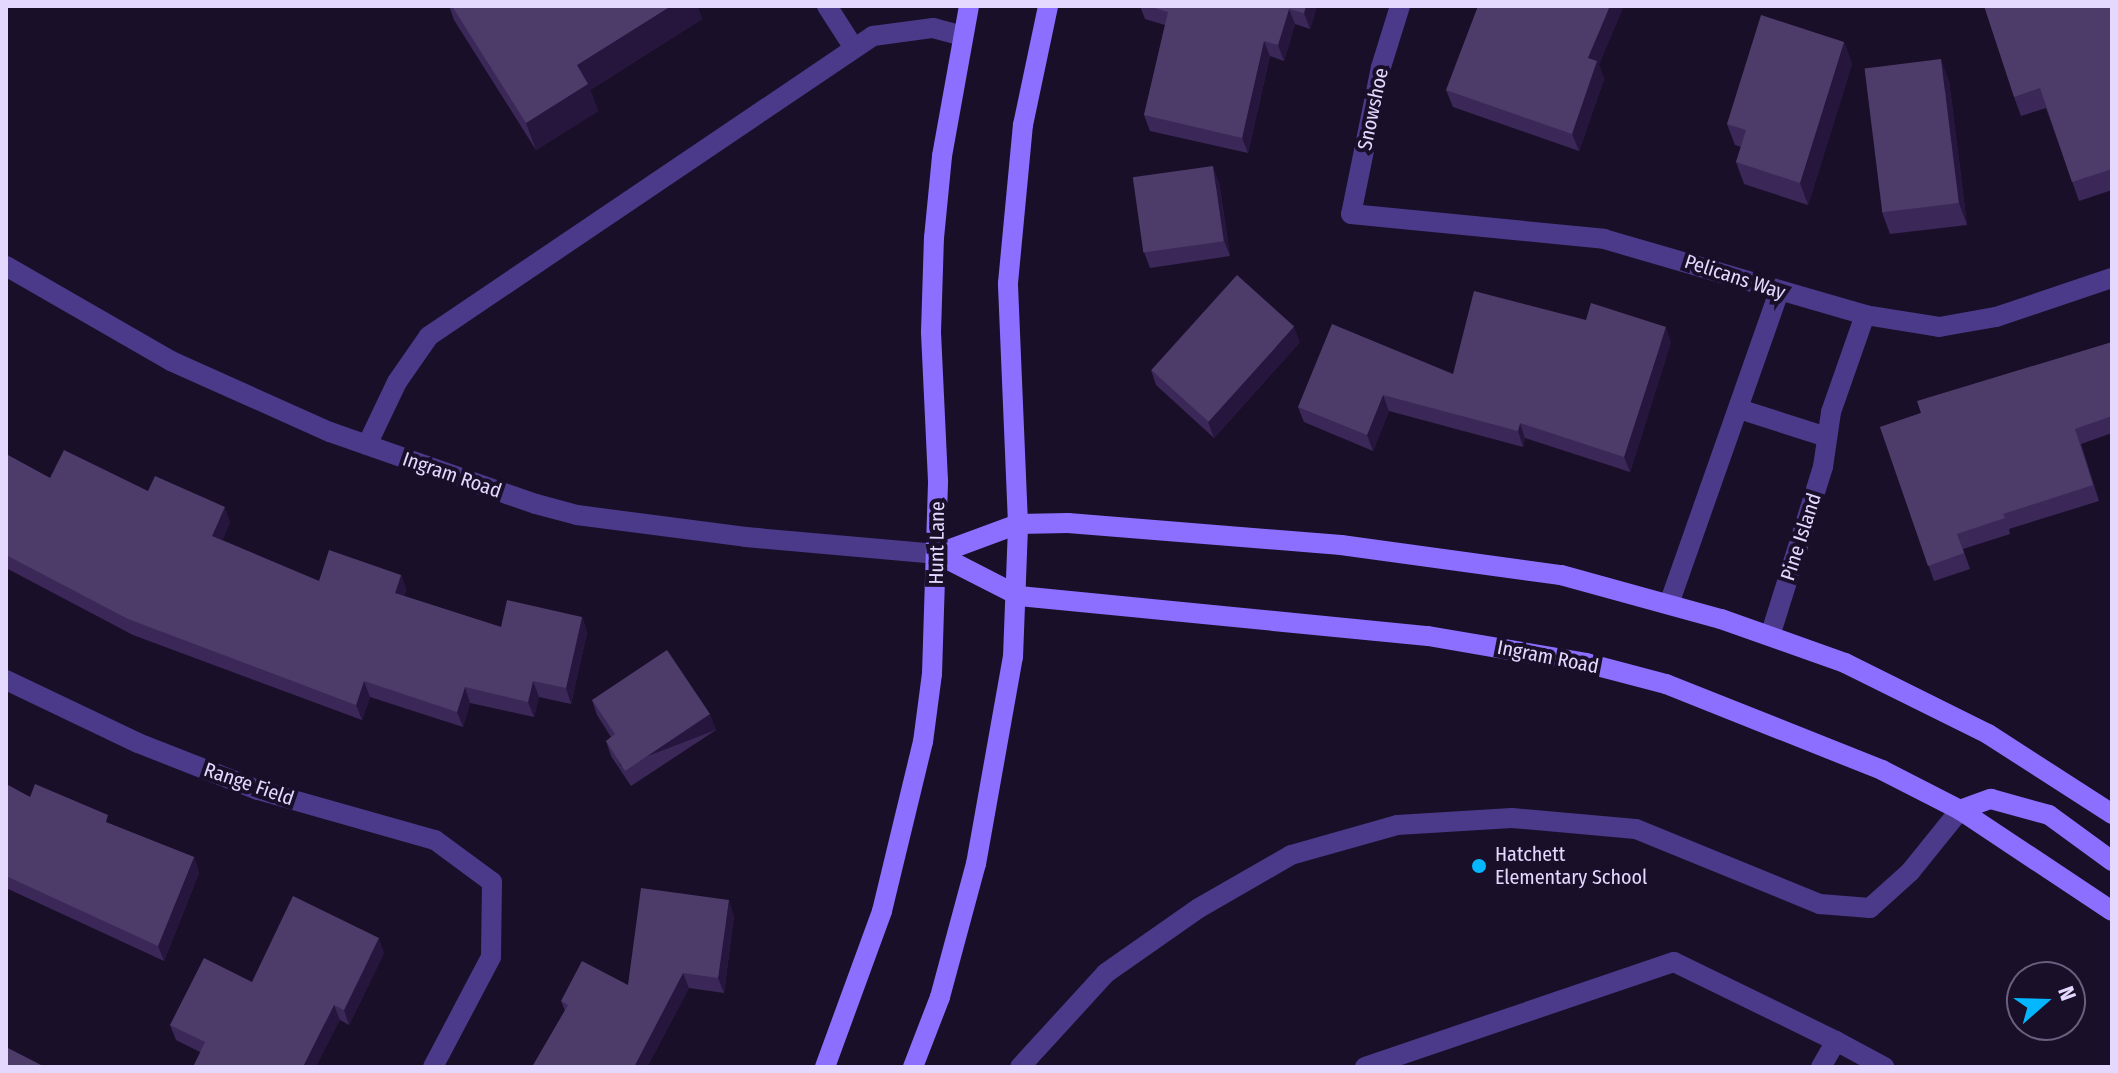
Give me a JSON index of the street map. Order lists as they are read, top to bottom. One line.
{"streets":{"main road":["Ingram Road","Hunt Lane"],"street":["Snowshoe","Pelicans Way","Pine Island","Range Field"]},"crossings":[["Snowshoe","Pelicans Way"],["Pelicans Way","Pine Island"],["Ingram Road","Pine Island"],["Ingram Road","Hunt Lane"]],"places":["Hatchett Elementary School"],"north":"right"}
